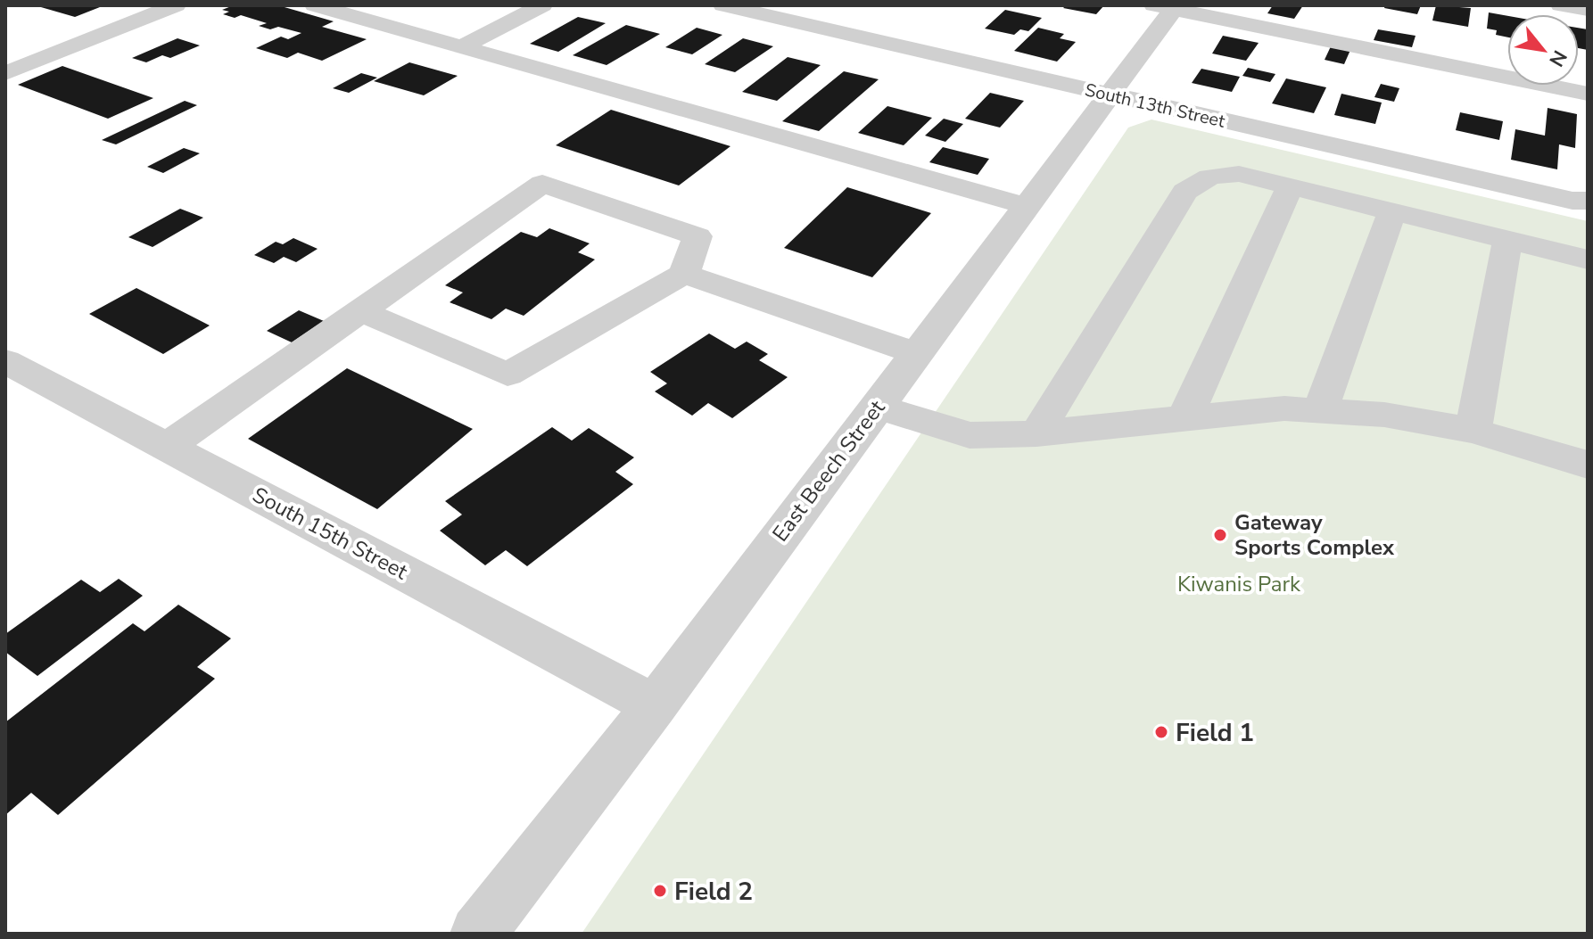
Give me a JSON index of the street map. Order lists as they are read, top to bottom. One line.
{"streets":{"street":["South 13th Street","East Beech Street","South 15th Street"]},"crossings":[["South 13th Street","East Beech Street"],["East Beech Street","South 15th Street"]],"parks":["Kiwanis Park"],"places":["Gateway Sports Complex","Field 1","Field 2"],"north":"bottom right"}
